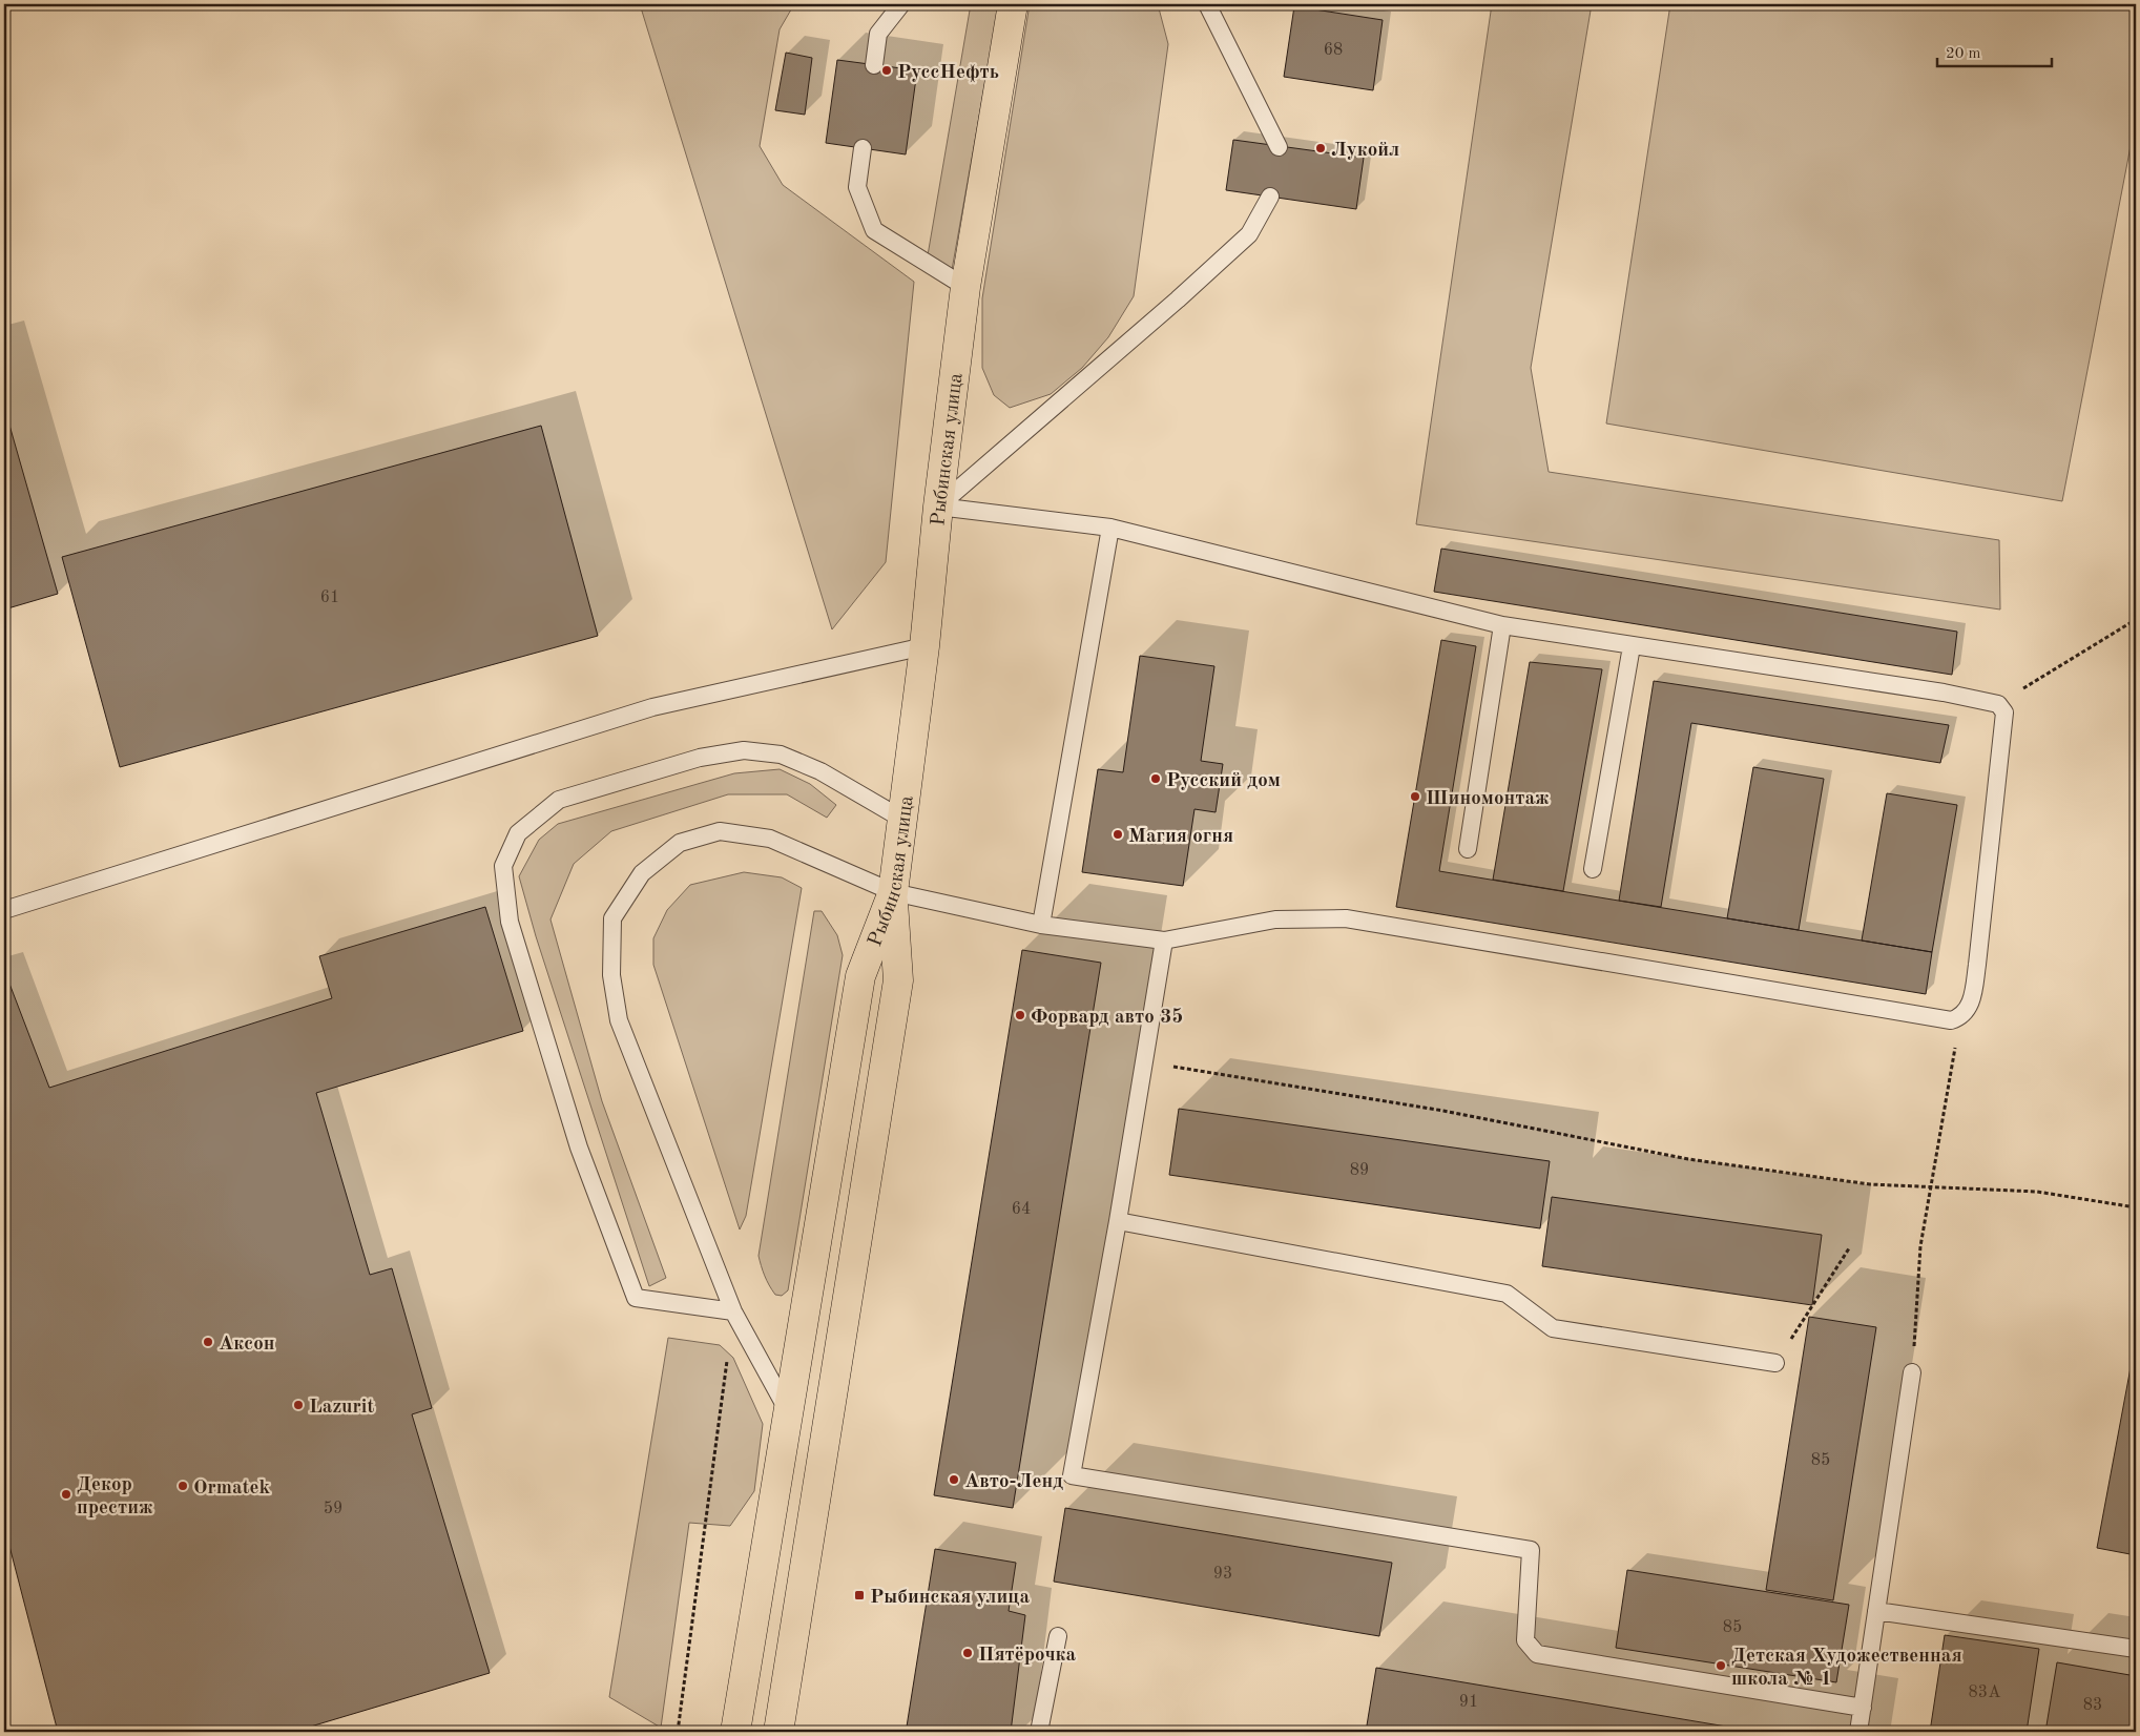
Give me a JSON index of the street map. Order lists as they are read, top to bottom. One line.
{"streets":{"main road":["Рыбинская улица"]},"places":{"other":["РуссНефть","Лукойл","Русский дом","Шиномонтаж","Магия огня","Форвард авто 35","Аксон","Lazurit","Авто-Ленд","Ormatek","Декор престиж","Пятёрочка","Детская Художественная школа № 1"],"transit":["Рыбинская улица"]},"house_numbers":["68","61","89","64","85","59","93","85","83А","91","83"],"scale_bar":"20 m"}
